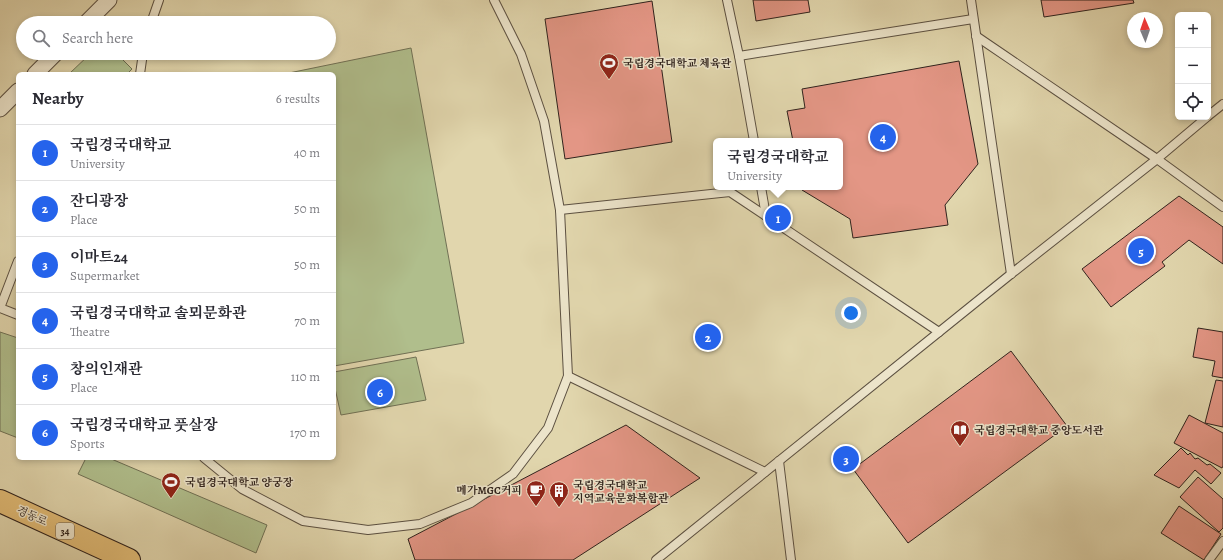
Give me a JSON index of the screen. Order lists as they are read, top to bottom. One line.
{"streets":{"main road":["경동로","34"]},"places":{"sports":["국립경국대학교 체육관","국립경국대학교 양궁장"],"library":["국립경국대학교 중앙도서관"],"cafe":["메가MGC커피"],"building":["국립경국대학교 지역교육문화복합관"]},"north":"top","page":{"map_buttons":["+","−"],"search":"Search here","heading":["Nearby","6 results"],"pins":["4","1","5","2","6","3"],"list":[{"mark":"1","name":"국립경국대학교","note":"University","value":"40 m"},{"mark":"2","name":"잔디광장","note":"Place","value":"50 m"},{"mark":"3","name":"이마트24","note":"Supermarket","value":"50 m"},{"mark":"4","name":"국립경국대학교 솔뫼문화관","note":"Theatre","value":"70 m"},{"mark":"5","name":"창의인재관","note":"Place","value":"110 m"},{"mark":"6","name":"국립경국대학교 풋살장","note":"Sports","value":"170 m"}],"popup":["국립경국대학교","University"]}}
